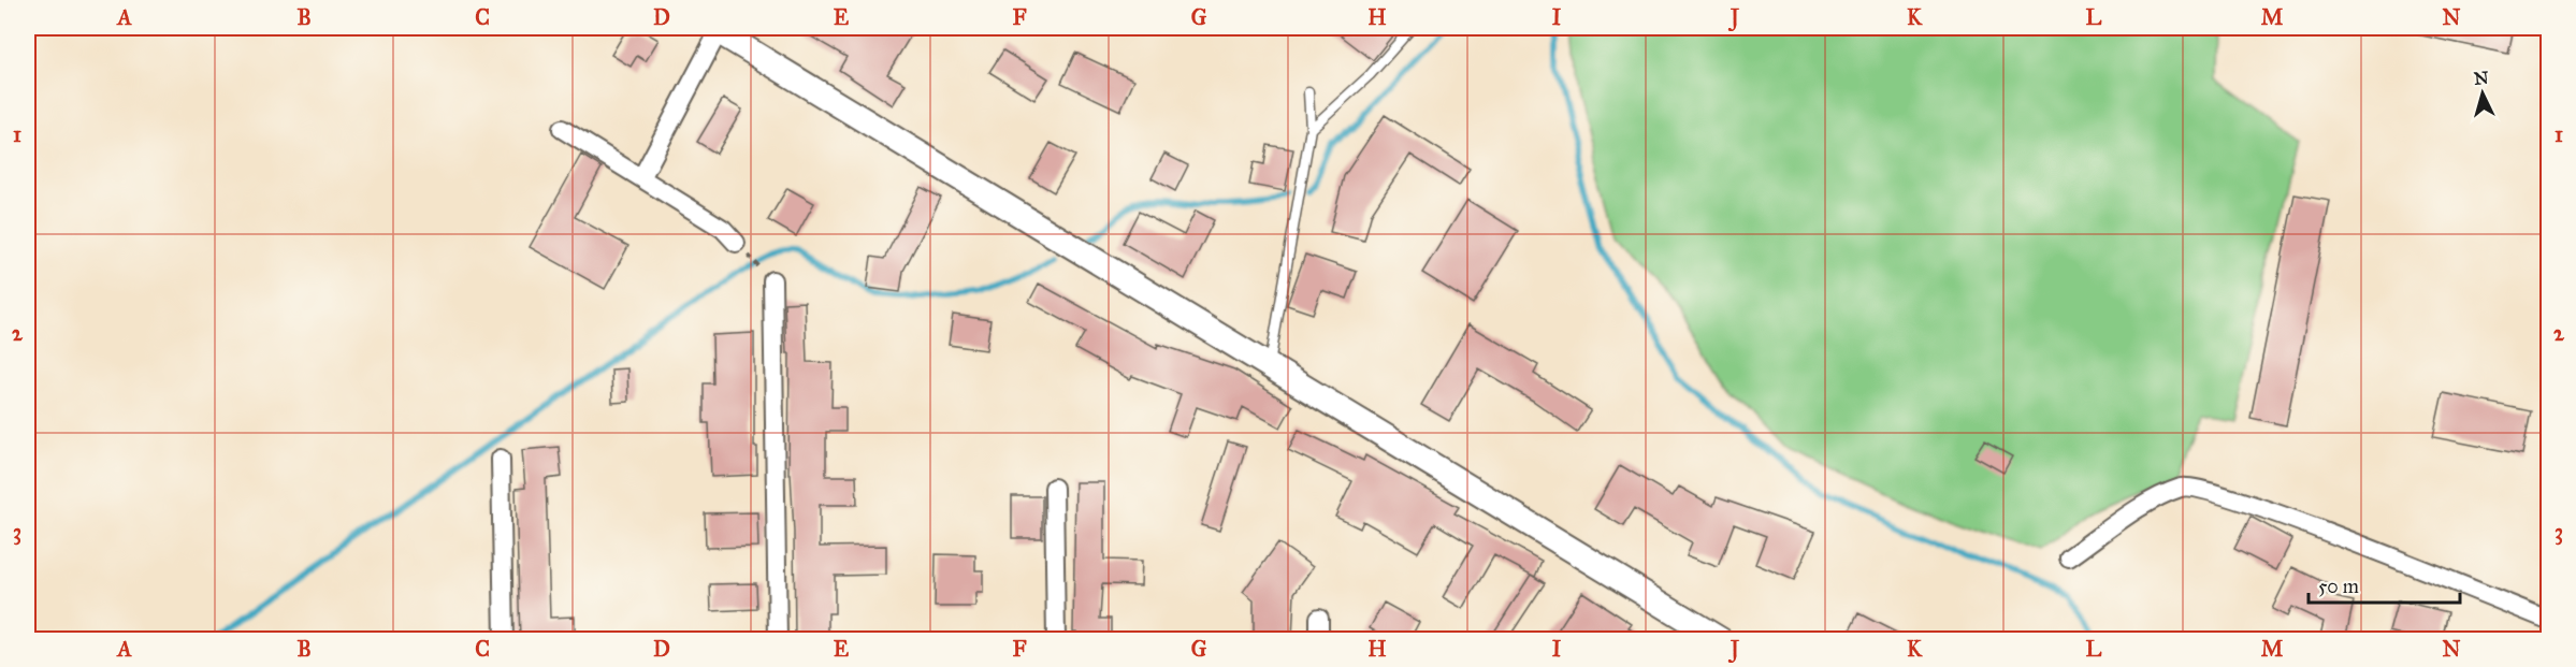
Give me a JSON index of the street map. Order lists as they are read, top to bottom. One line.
{"scale_bar":"50 m","north":"top","grid":{"columns":["A","B","C","D","E","F","G","H","I","J","K","L","M","N"],"rows":["1","2","3"]}}
